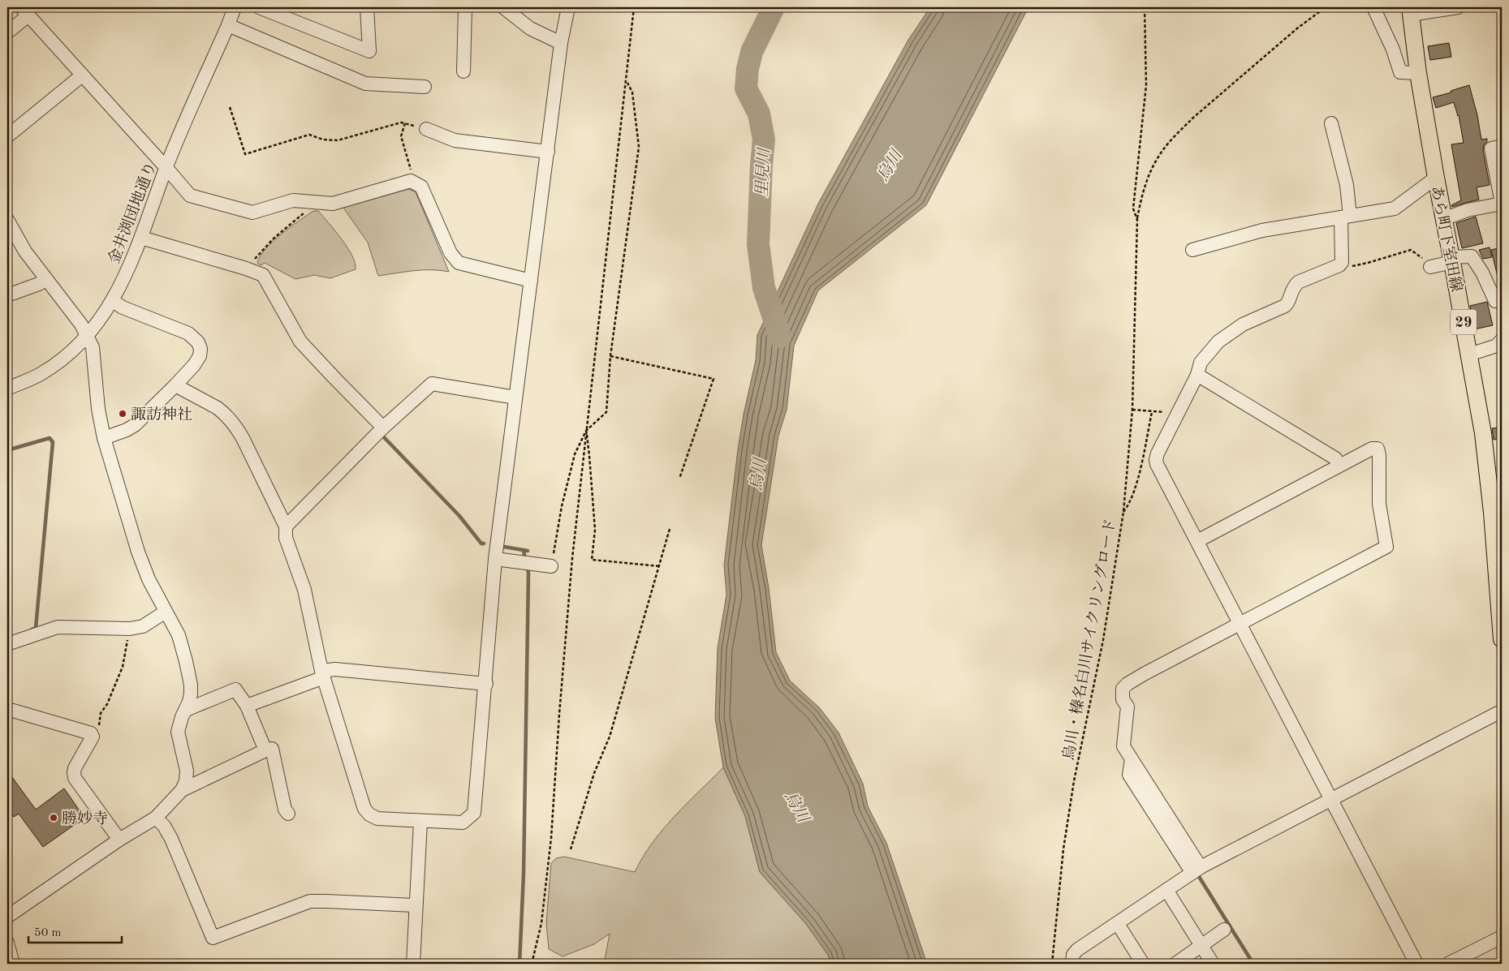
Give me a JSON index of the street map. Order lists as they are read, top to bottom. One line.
{"streets":{"main road":["あら町下室田線","29"],"street":["金井渕団地通り"],"path":["烏川・榛名白川サイクリングロード"]},"water":["烏川","里見川"],"places":["諏訪神社","勝妙寺"],"scale_bar":"50 m"}
